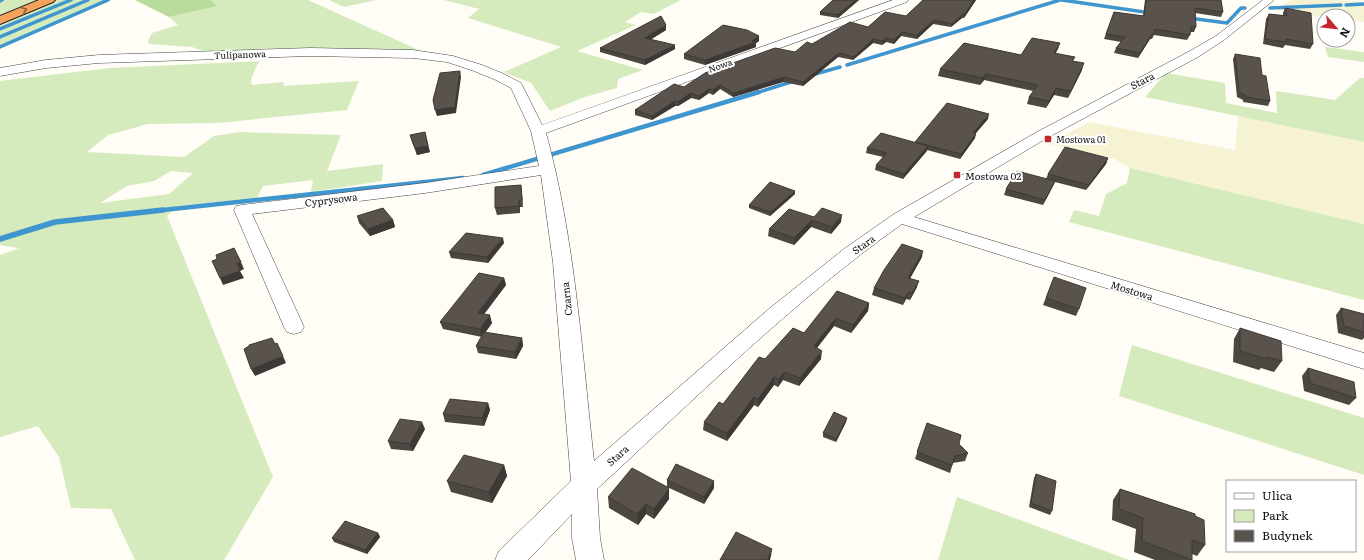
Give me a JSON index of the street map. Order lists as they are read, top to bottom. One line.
{"streets":{"street":["Tulipanowa","Nowa","Stara","Cyprysowa","Mostowa","Czarna"]},"crossings":[["Tulipanowa","Czarna"],["Nowa","Czarna"],["Stara","Mostowa"],["Stara","Czarna"],["Cyprysowa","Czarna"]],"places":{"transit":["Mostowa 01","Mostowa 02"]},"legend":["Ulica","Park","Budynek"],"north":"bottom right"}
